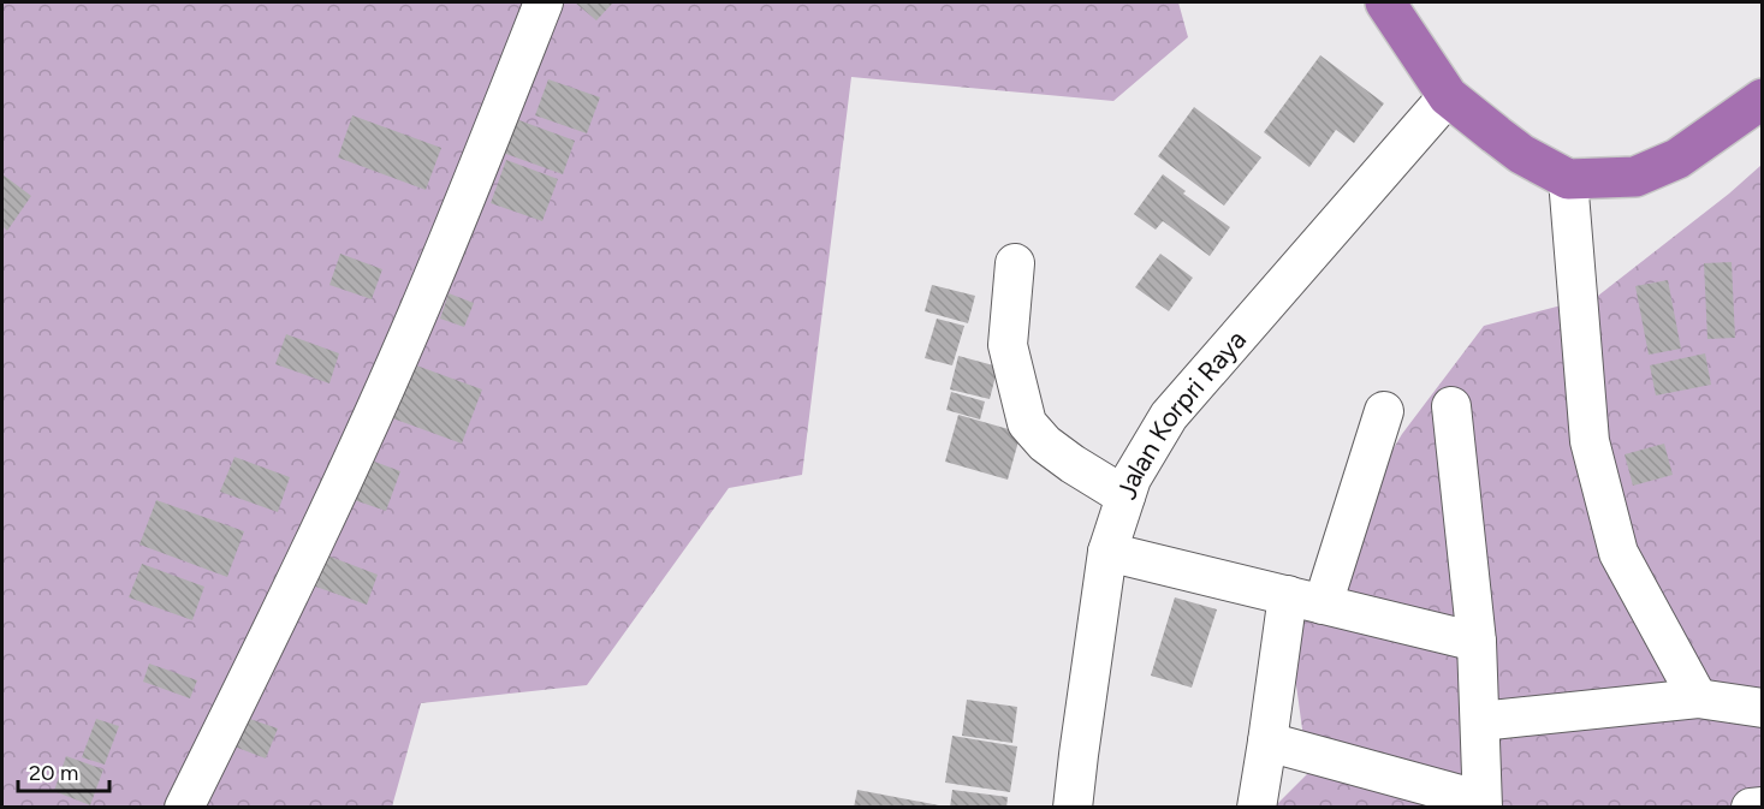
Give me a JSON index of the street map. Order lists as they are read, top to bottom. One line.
{"streets":{"street":["Jalan Korpri Raya"]},"scale_bar":"20 m"}
